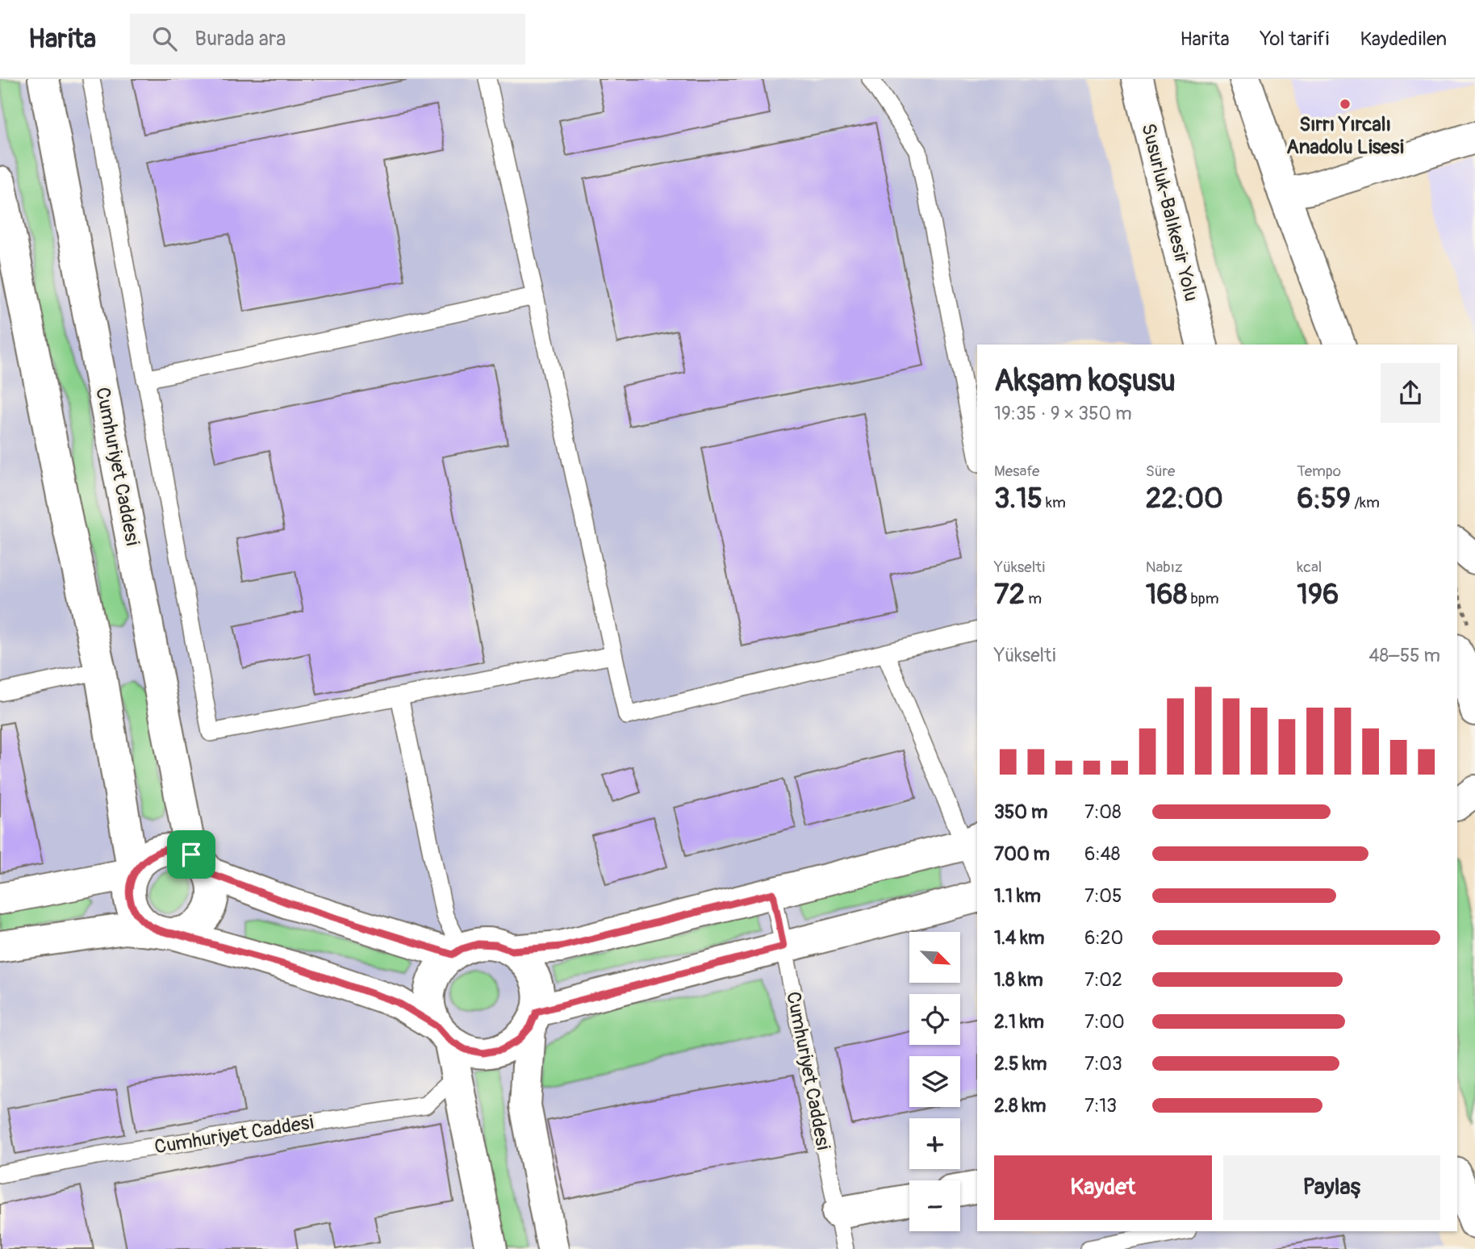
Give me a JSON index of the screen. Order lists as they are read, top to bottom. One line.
{"streets":{"main road":["Susurluk-Balıkesir Yolu","Cumhuriyet Caddesi"]},"places":["Sırrı Yırcalı Anadolu Lisesi"],"north":"bottom right","page":{"header":"Harita","search":"Burada ara","nav":["Harita","Yol tarifi","Kaydedilen"],"heading":["Akşam koşusu","19:35 · 9 × 350 m"],"stats":[["Mesafe","3.15 km"],["Süre","22:00"],["Tempo","6:59 /km"],["Yükselti","72 m"],["Nabız","168 bpm"],["kcal","196"]],"chart":["Yükselti","48–55 m"],"list":[{"name":"350 m","note":"7:08"},{"name":"700 m","note":"6:48"},{"name":"1.1 km","note":"7:05"},{"name":"1.4 km","note":"6:20"},{"name":"1.8 km","note":"7:02"},{"name":"2.1 km","note":"7:00"},{"name":"2.5 km","note":"7:03"},{"name":"2.8 km","note":"7:13"}],"map_buttons":["+","−"],"buttons":["Kaydet","Paylaş"]}}
